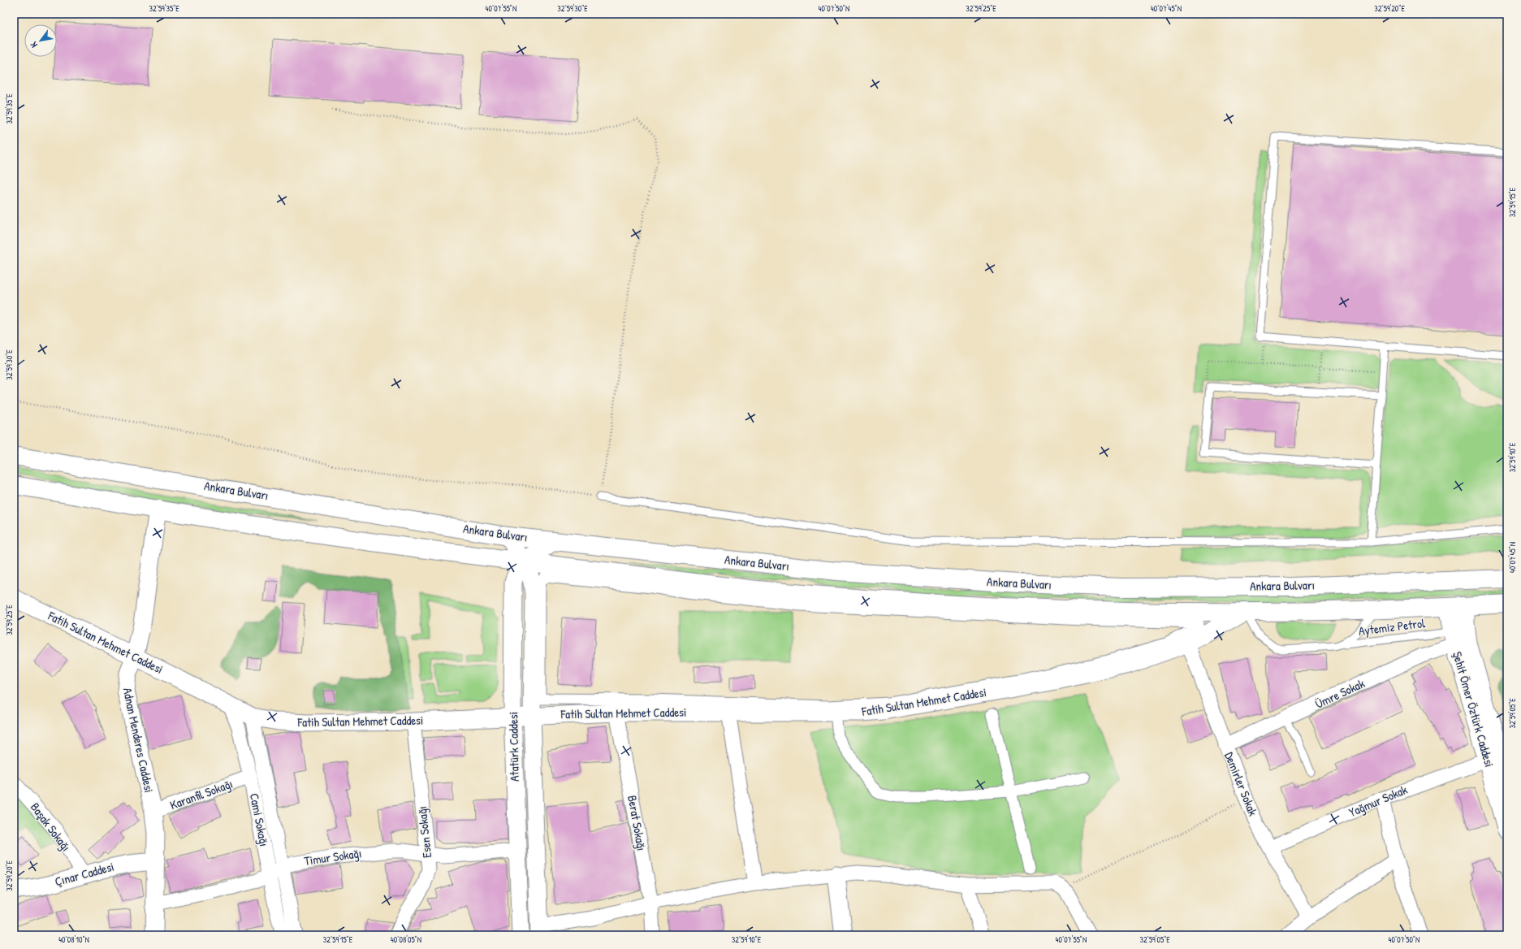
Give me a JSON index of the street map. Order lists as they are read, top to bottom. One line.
{"streets":{"main road":["Ankara Bulvarı"],"street":["Fatih Sultan Mehmet Caddesi","Ümre Sokak","Şehit Ömer Öztürk Caddesi","Adnan Menderes Caddesi","Atatürk Caddesi","Demirler Sokak","Karanfil Sokağı","Yağmur Sokak","Cami Sokağı","Berat Sokağı","Başak Sokağı","Esen Sokağı","Timur Sokağı","Çınar Caddesi"],"lane":["Aytemiz Petrol"]},"crossings":[["Ankara Bulvarı","Aytemiz Petrol"],["Ankara Bulvarı","Fatih Sultan Mehmet Caddesi"],["Ankara Bulvarı","Şehit Ömer Öztürk Caddesi"],["Ankara Bulvarı","Adnan Menderes Caddesi"],["Ankara Bulvarı","Atatürk Caddesi"],["Aytemiz Petrol","Fatih Sultan Mehmet Caddesi"],["Aytemiz Petrol","Ümre Sokak"],["Aytemiz Petrol","Şehit Ömer Öztürk Caddesi"],["Fatih Sultan Mehmet Caddesi","Adnan Menderes Caddesi"],["Fatih Sultan Mehmet Caddesi","Atatürk Caddesi"],["Fatih Sultan Mehmet Caddesi","Demirler Sokak"],["Fatih Sultan Mehmet Caddesi","Cami Sokağı"],["Fatih Sultan Mehmet Caddesi","Berat Sokağı"],["Fatih Sultan Mehmet Caddesi","Esen Sokağı"],["Ümre Sokak","Şehit Ömer Öztürk Caddesi"],["Ümre Sokak","Demirler Sokak"],["Şehit Ömer Öztürk Caddesi","Yağmur Sokak"],["Adnan Menderes Caddesi","Karanfil Sokağı"],["Adnan Menderes Caddesi","Timur Sokağı"],["Adnan Menderes Caddesi","Çınar Caddesi"],["Atatürk Caddesi","Timur Sokağı"],["Demirler Sokak","Yağmur Sokak"],["Karanfil Sokağı","Cami Sokağı"],["Cami Sokağı","Timur Sokağı"],["Başak Sokağı","Çınar Caddesi"],["Esen Sokağı","Timur Sokağı"]],"north":"bottom left","coordinates":["32°59'35\"E","40°07'55\"N","32°59'30\"E","40°07'50\"N","32°59'25\"E","40°07'45\"N","32°59'20\"E","32°59'15\"E","32°59'10\"E","32°59'05\"E","40°08'10\"N","40°08'05\"N"]}
